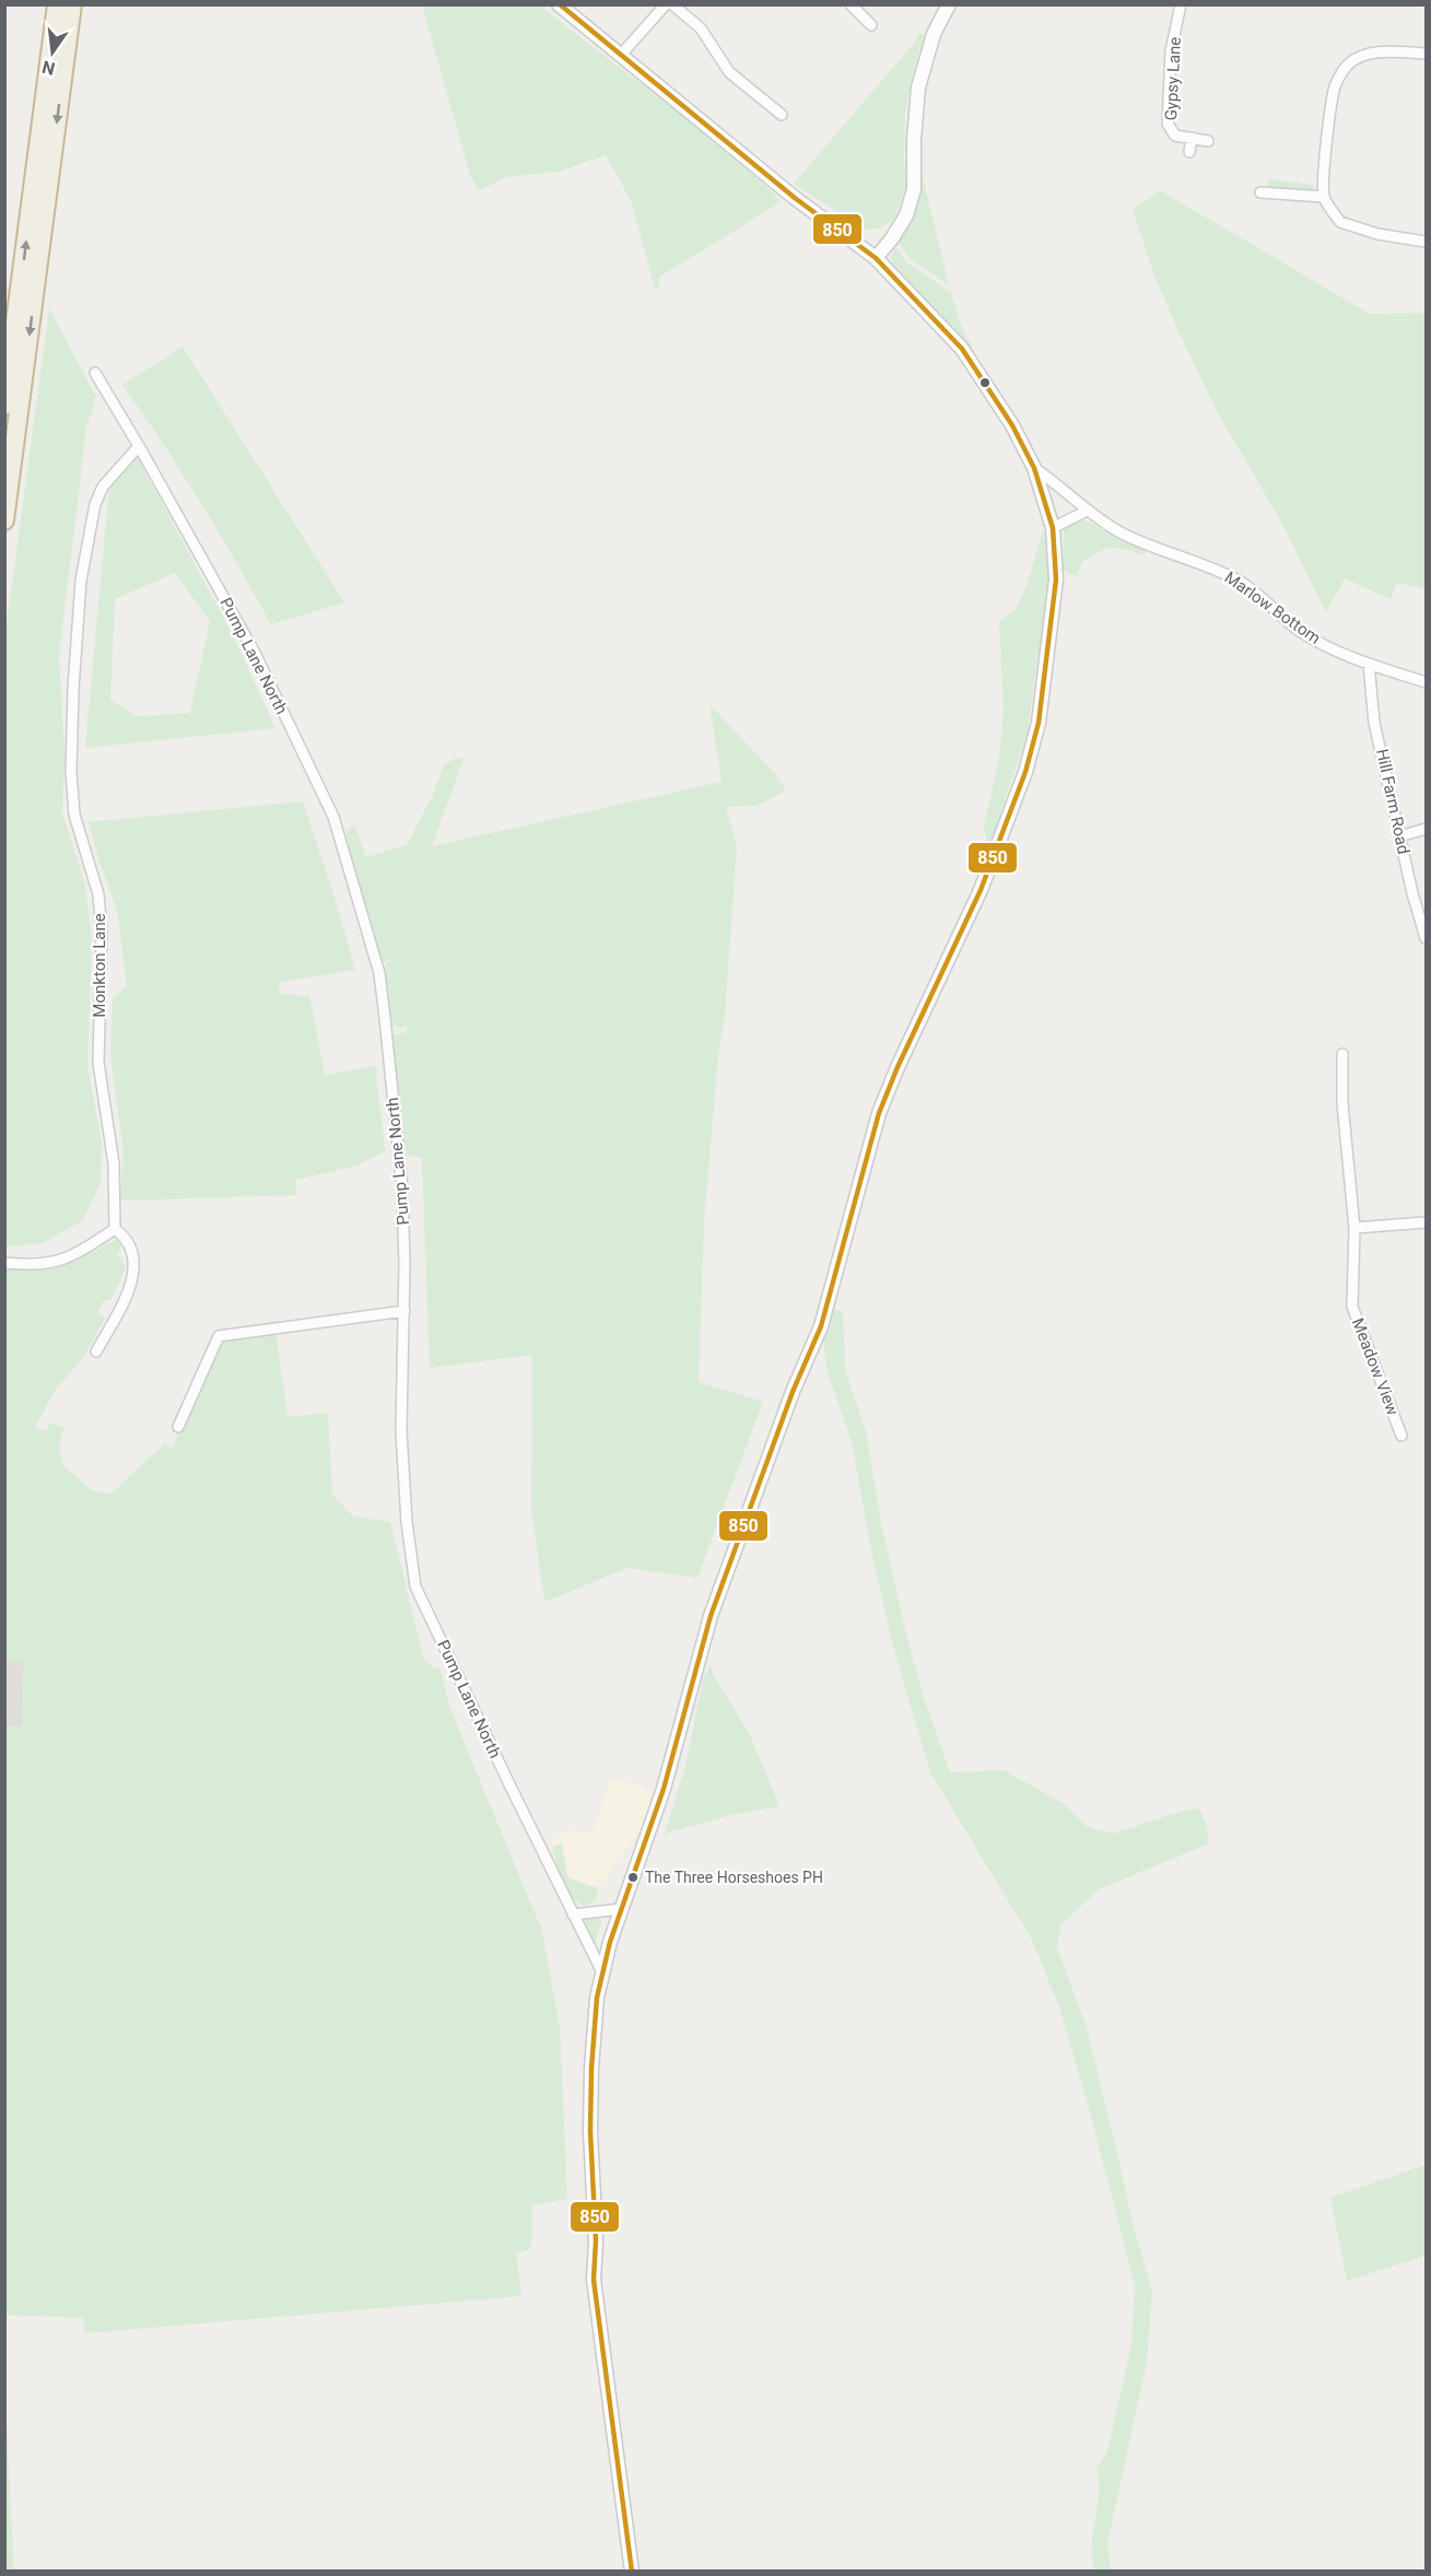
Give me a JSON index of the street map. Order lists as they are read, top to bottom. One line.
{"streets":{"street":["Gypsy Lane","Marlow Bottom","Pump Lane North","Hill Farm Road","Monkton Lane","Meadow View"]},"crossings":[["Marlow Bottom","Hill Farm Road"],["Pump Lane North","Monkton Lane"]],"places":["The Three Horseshoes PH"],"lines":["transit line 850"],"north":"bottom"}
